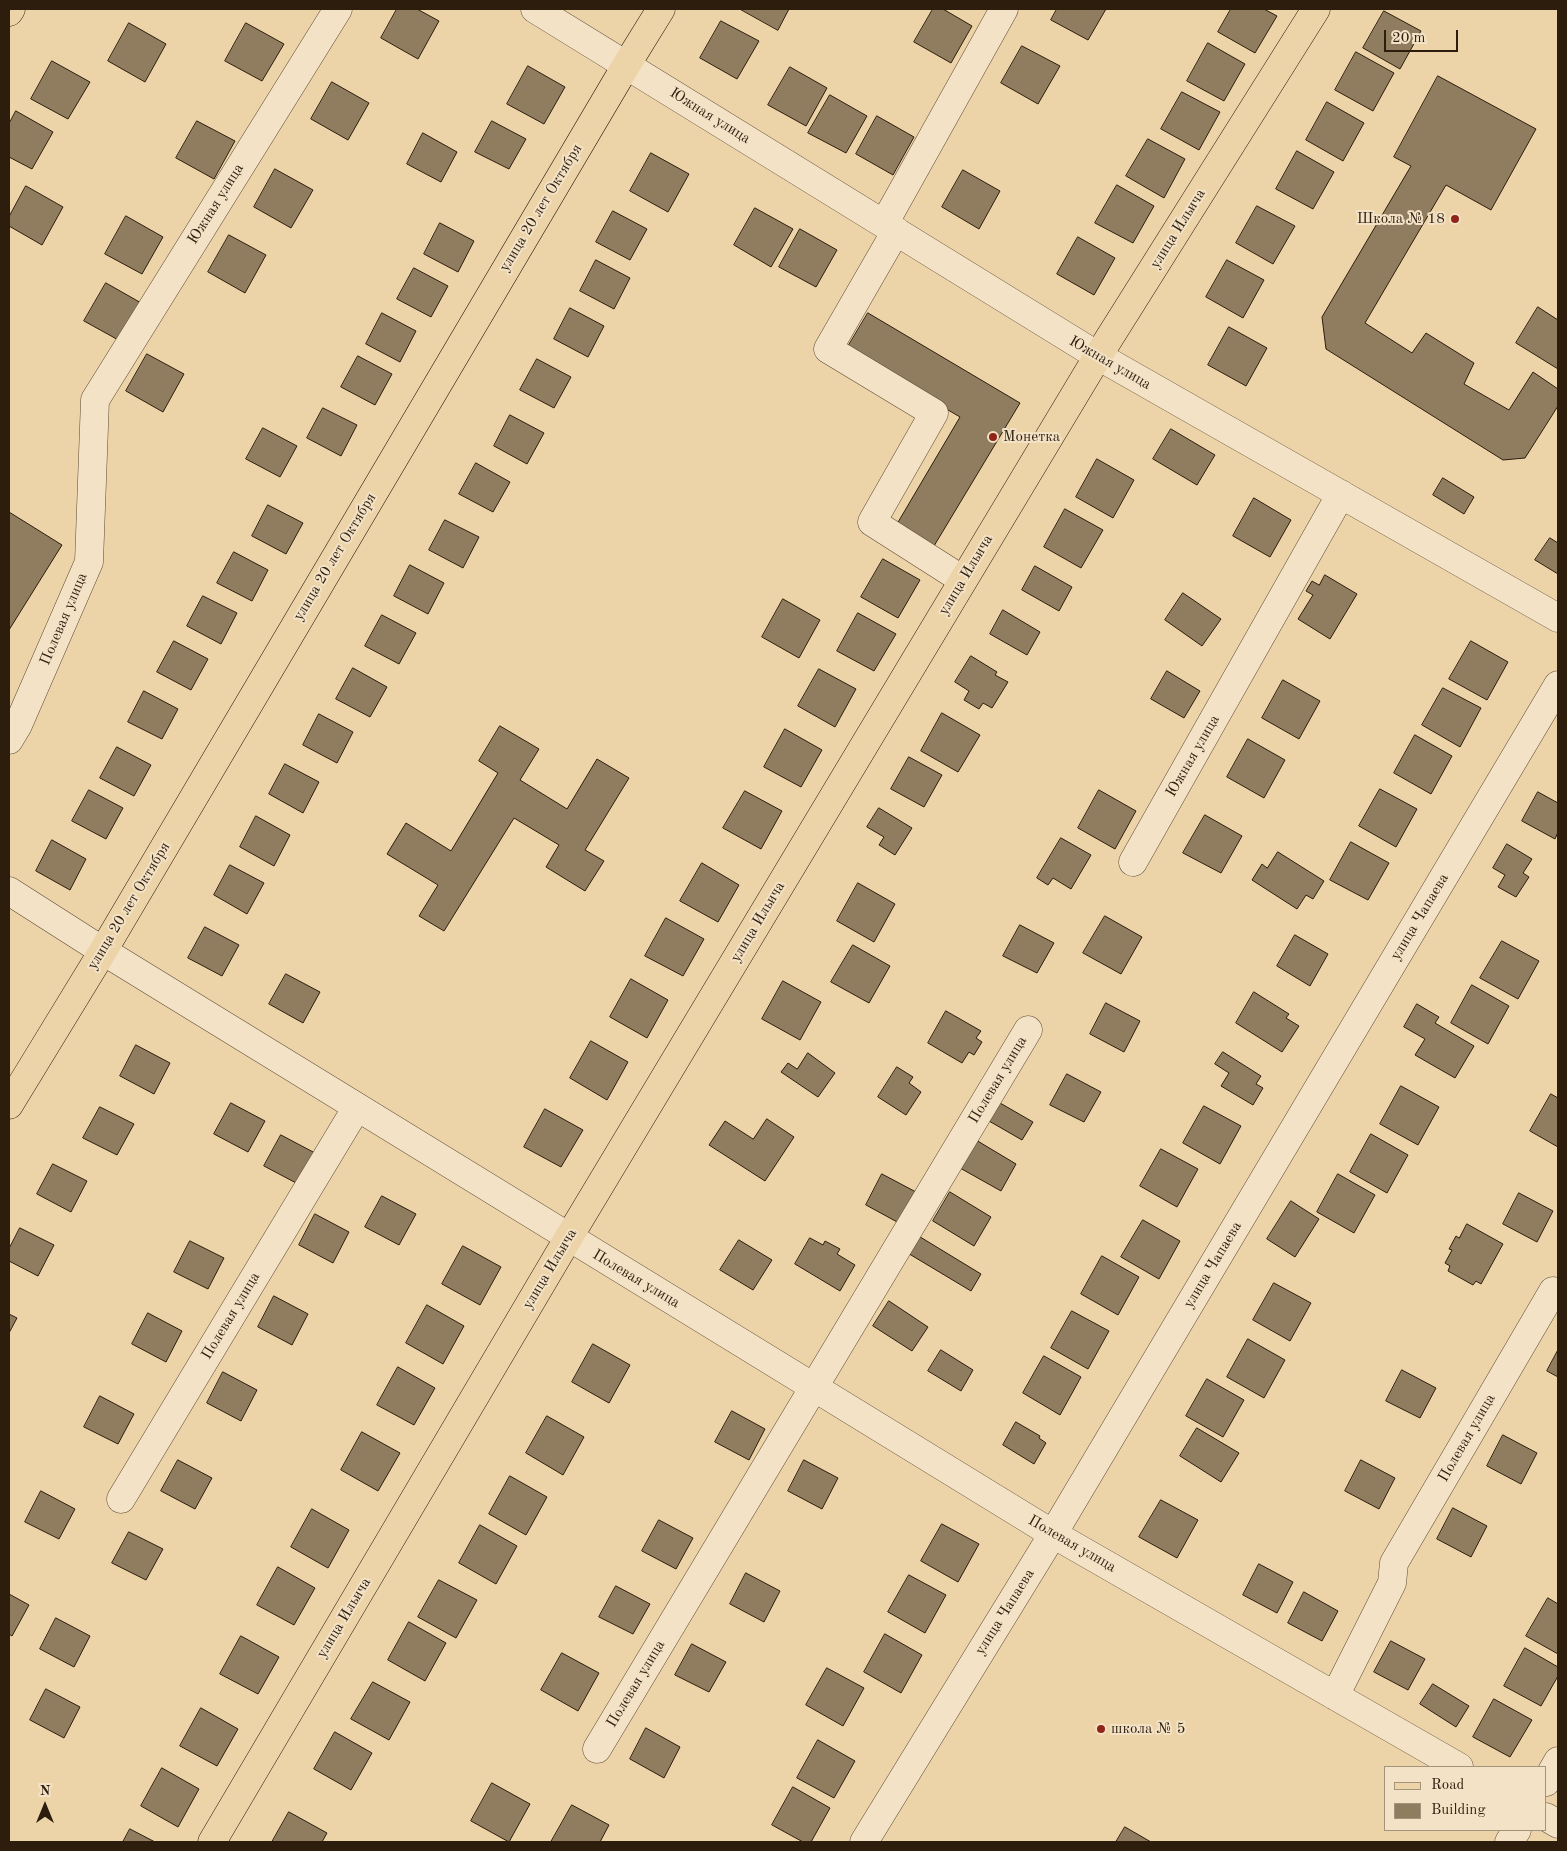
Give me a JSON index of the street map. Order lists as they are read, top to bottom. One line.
{"streets":{"main road":["улица 20 лет Октября","улица Ильича"],"street":["Южная улица","Полевая улица","улица Чапаева"]},"crossings":[["Южная улица","улица 20 лет Октября"],["Южная улица","улица Ильича"],["Южная улица","Полевая улица"],["улица 20 лет Октября","Полевая улица"],["улица Ильича","Полевая улица"],["Полевая улица","улица Чапаева"]],"places":["Школа № 18","Монетка","школа № 5"],"legend":["Road","Building"],"scale_bar":"20 m","north":"top"}
